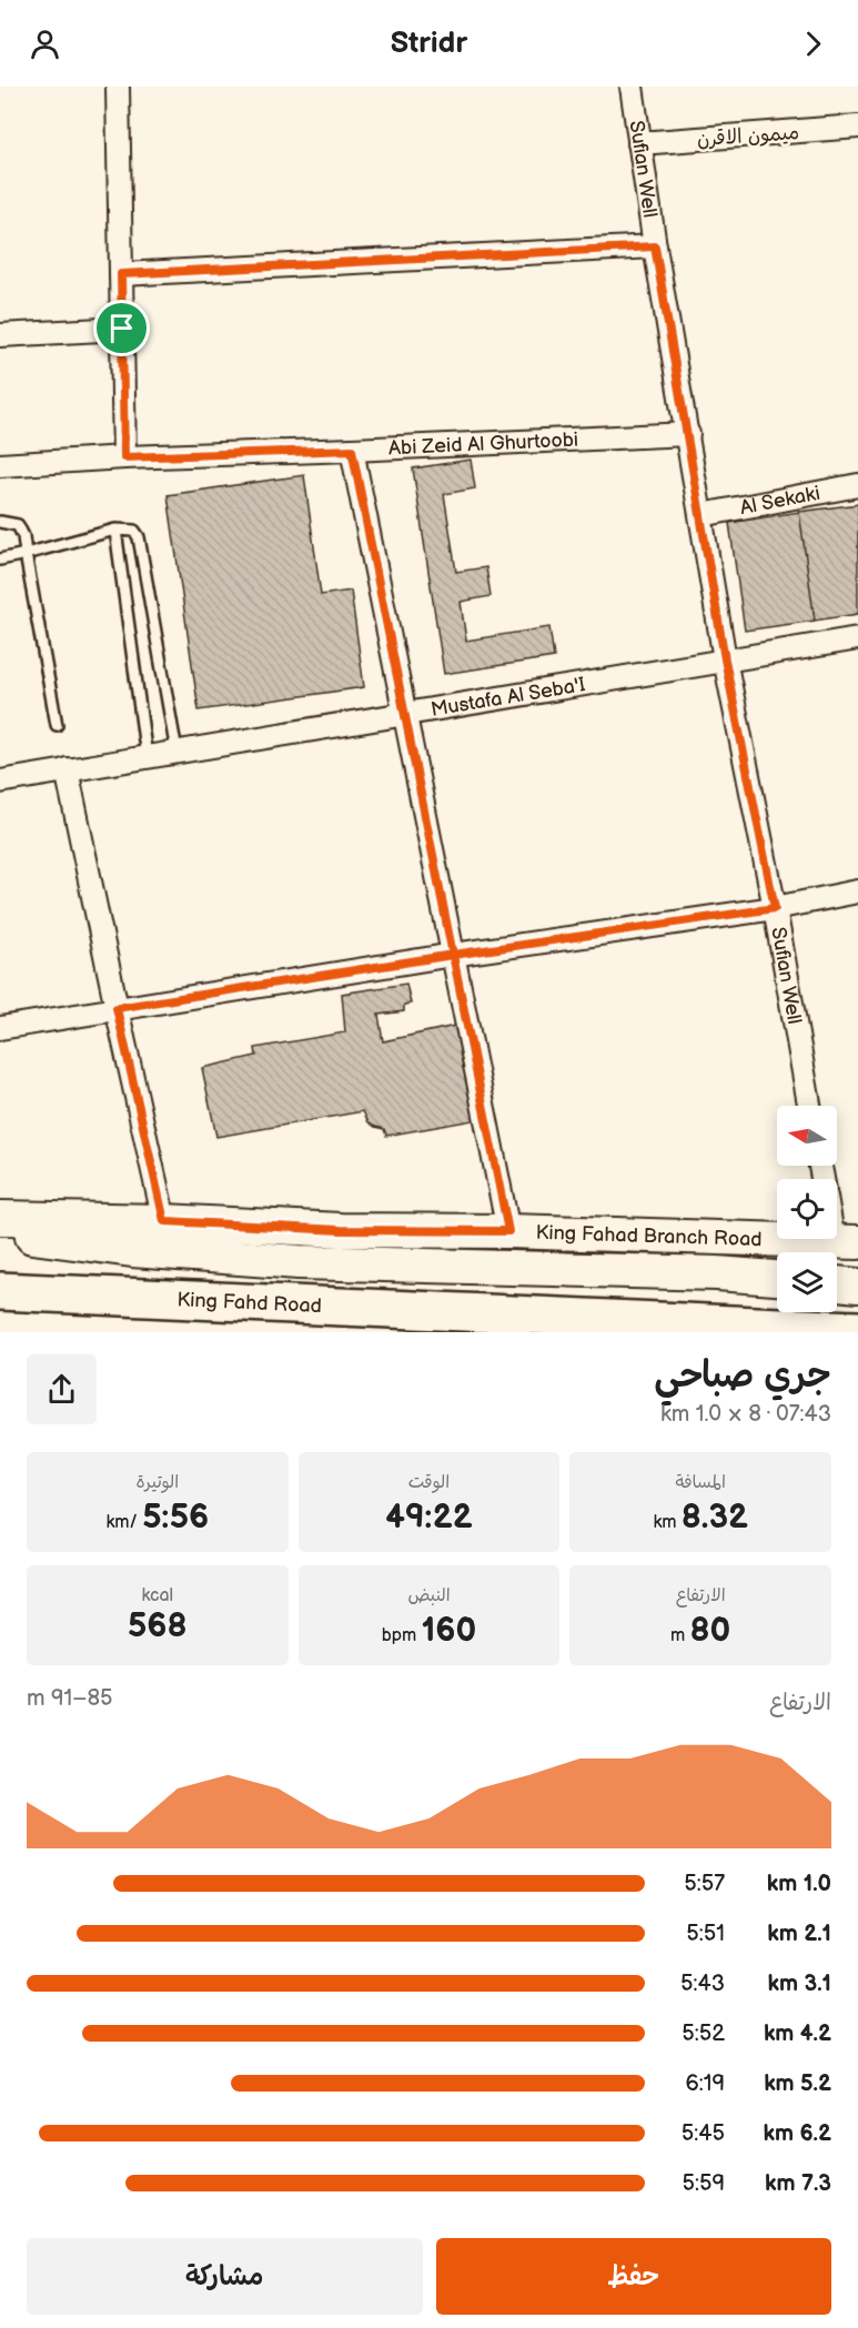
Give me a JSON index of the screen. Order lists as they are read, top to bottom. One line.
{"streets":{"highway":["King Fahd Road"],"main road":["King Fahad Branch Road"],"street":["ميمون الاقرن","Sufian Well","Abi Zeid Al Ghurtoobi","Al Sekaki","Mustafa Al Seba'I"]},"crossings":[["ميمون الاقرن","Sufian Well"],["Sufian Well","Abi Zeid Al Ghurtoobi"],["Sufian Well","Al Sekaki"],["Sufian Well","Mustafa Al Seba'I"]],"north":"left","page":{"header":"Stridr","heading":["جري صباحي","07:43 · 8 × 1.0 km"],"stats":[["المسافة","8.32 km"],["الوقت","49:22"],["الوتيرة","5:56 /km"],["الارتفاع","80 m"],["النبض","160 bpm"],["kcal","568"]],"chart":["الارتفاع","85–91 m"],"list":[{"name":"1.0 km","note":"5:57"},{"name":"2.1 km","note":"5:51"},{"name":"3.1 km","note":"5:43"},{"name":"4.2 km","note":"5:52"},{"name":"5.2 km","note":"6:19"},{"name":"6.2 km","note":"5:45"},{"name":"7.3 km","note":"5:59"}],"buttons":["حفظ","مشاركة"]}}
